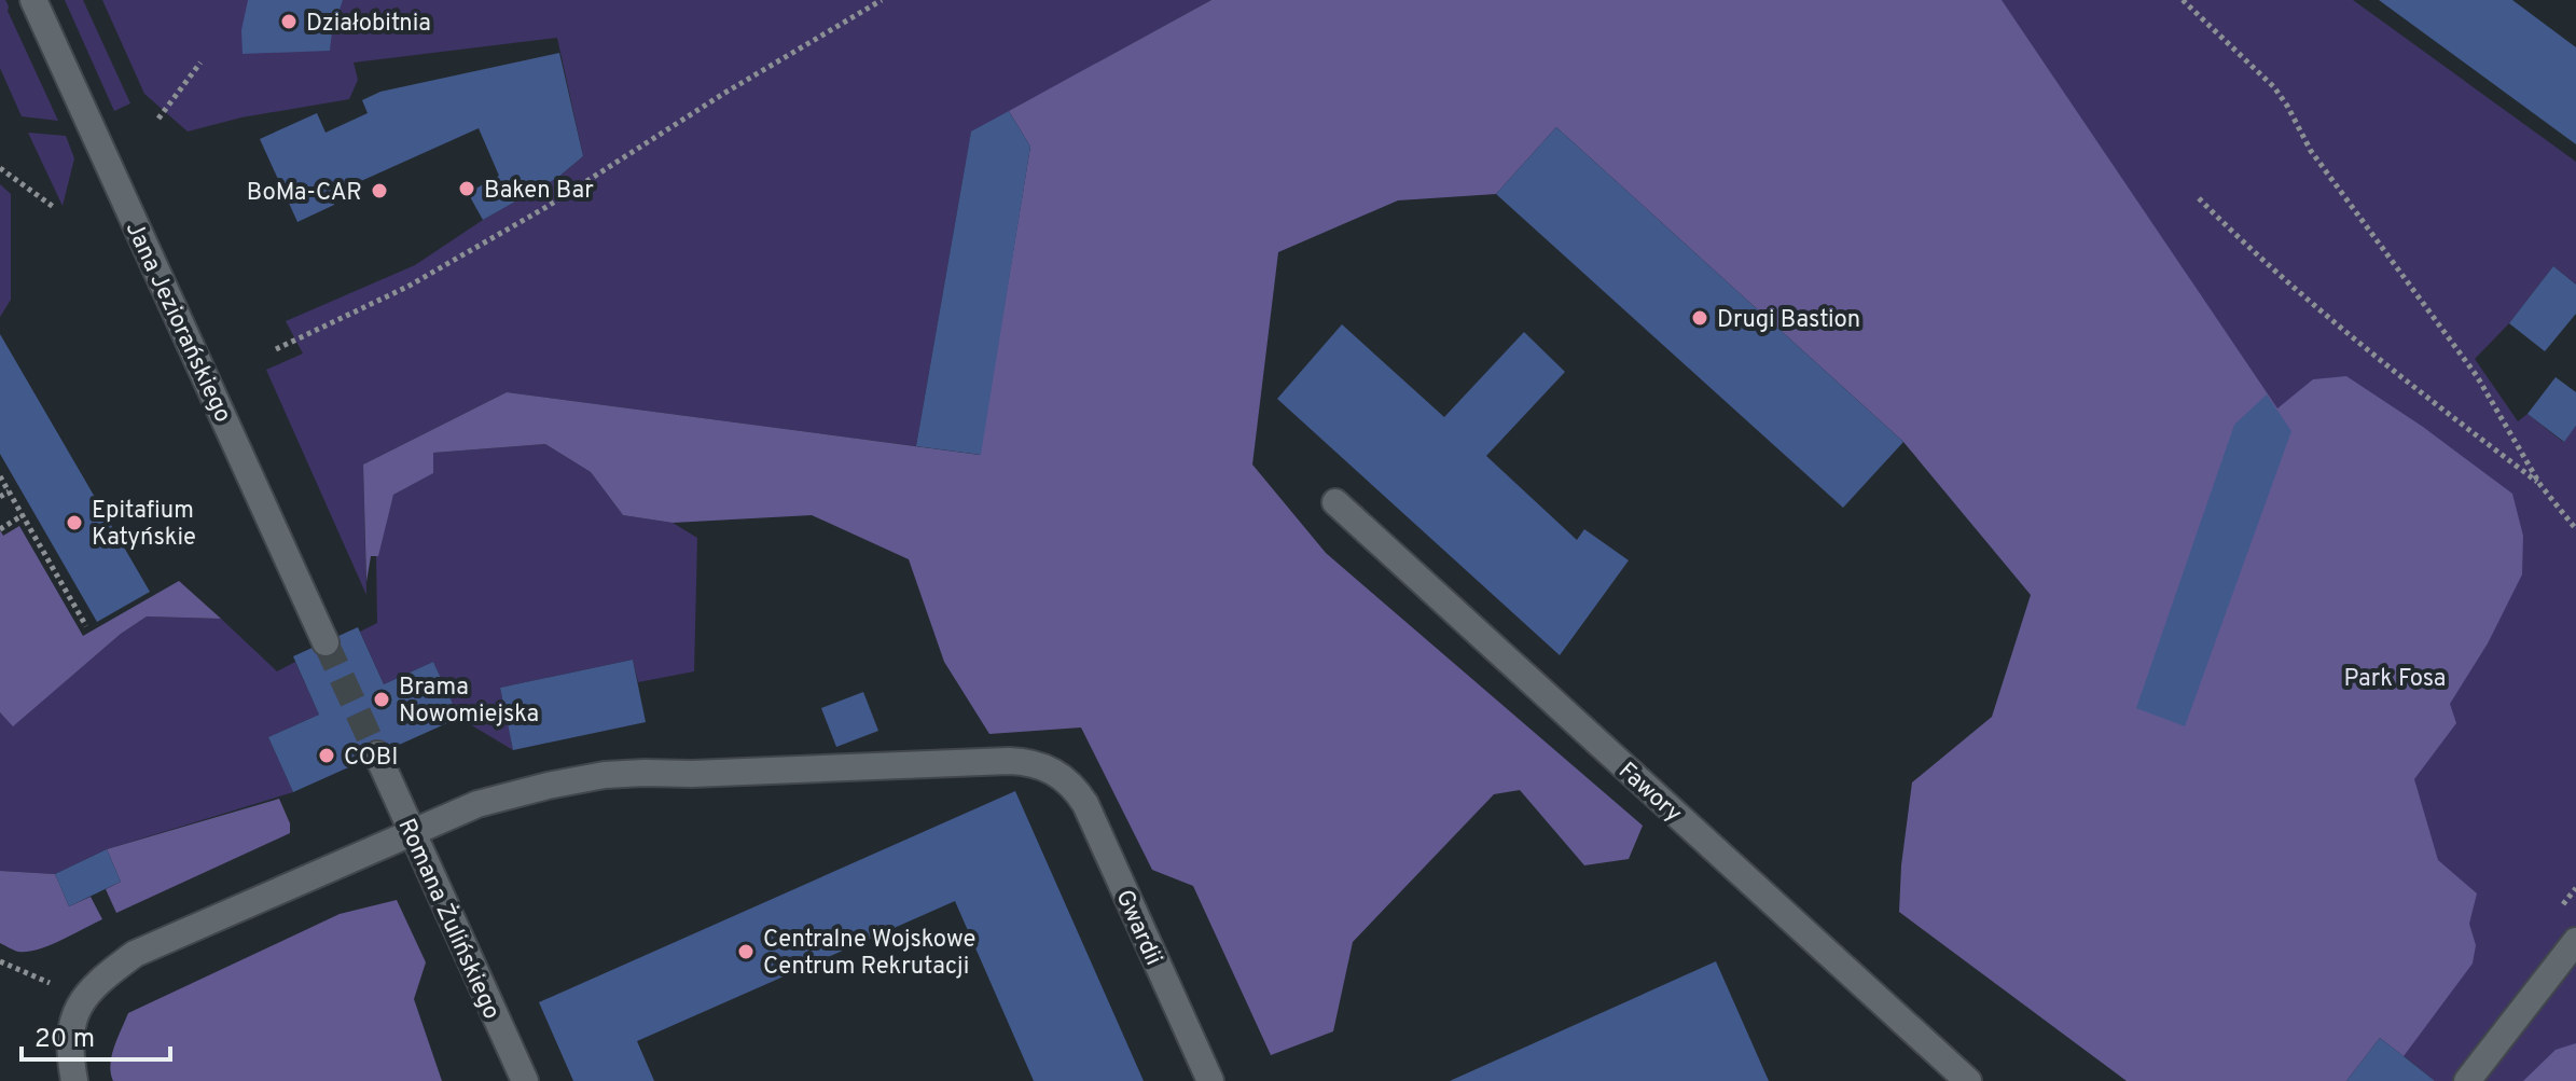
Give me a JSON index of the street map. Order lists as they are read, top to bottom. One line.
{"streets":{"lane":["Jana Jeziorańskiego","Fawory","Romana Żulińskiego","Gwardii"]},"crossings":[["Romana Żulińskiego","Gwardii"]],"parks":["Park Fosa"],"places":["Działobitnia","Baken Bar","BoMa-CAR","Drugi Bastion","Epitafium Katyńskie","Brama Nowomiejska","COBI","Centralne Wojskowe Centrum Rekrutacji"],"scale_bar":"20 m"}
